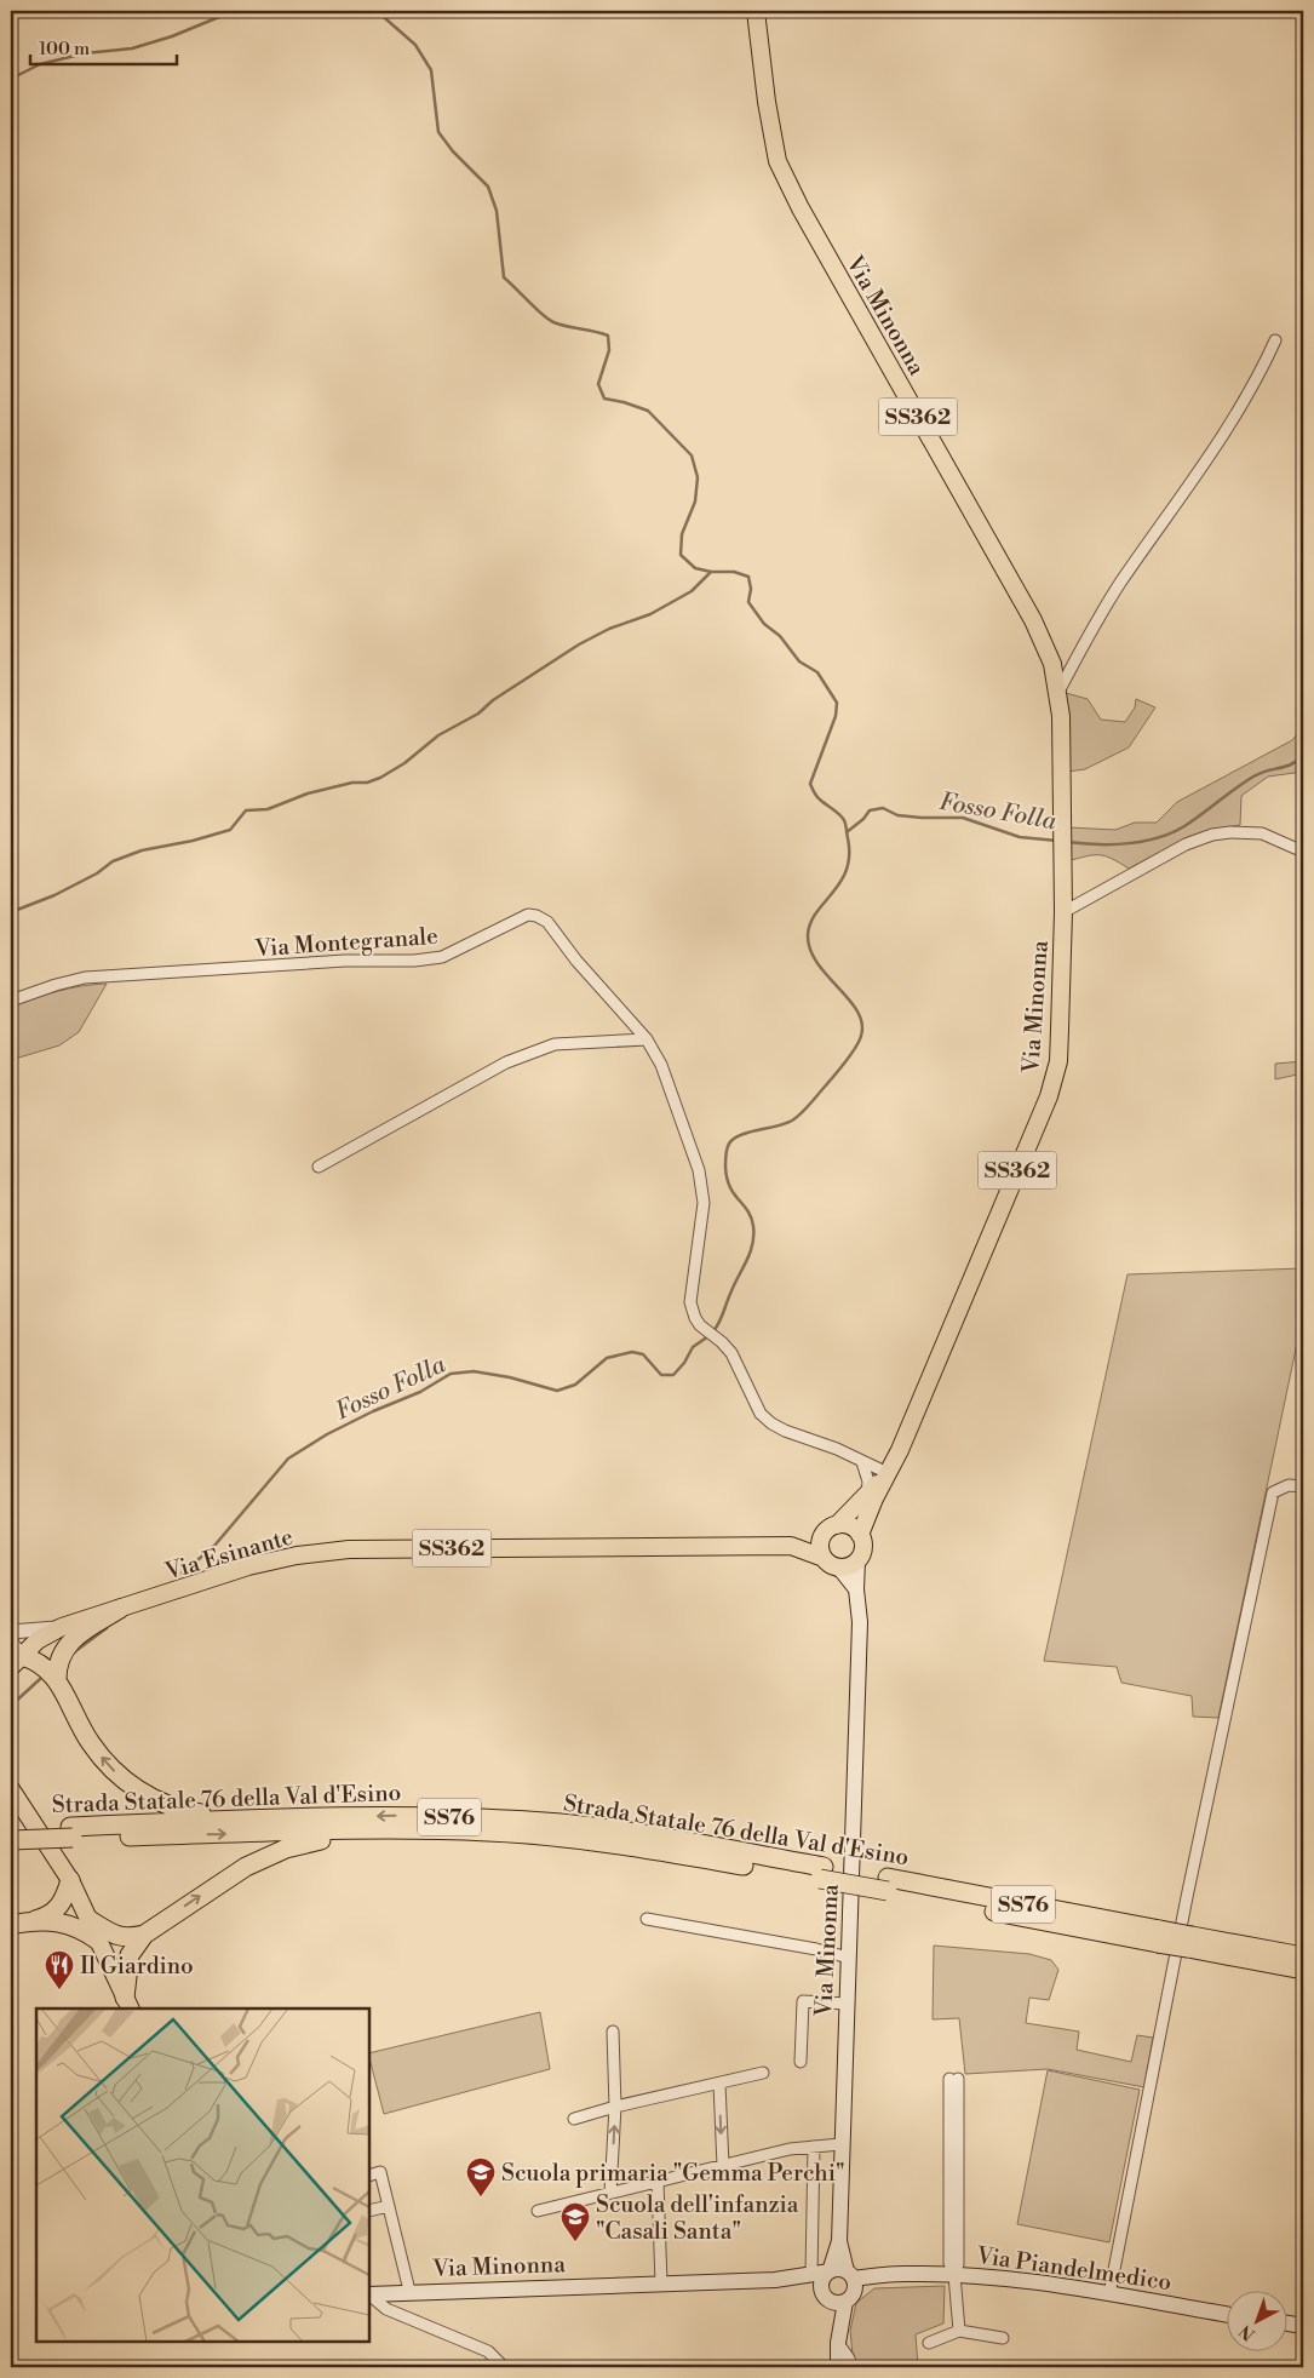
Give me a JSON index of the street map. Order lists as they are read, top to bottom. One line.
{"streets":{"highway":["Strada Statale 76 della Val d'Esino","SS76"],"main road":["Via Minonna","SS362","Via Esinante","Via Piandelmedico"],"street":["Via Montegranale"]},"crossings":[["Via Minonna","SS362"],["Via Minonna","Via Montegranale"],["Via Minonna","Via Esinante"],["Via Minonna","Via Piandelmedico"],["SS362","Via Esinante"]],"water":["Fosso Folla"],"places":{"restaurant":["Il Giardino"],"school or university":["Scuola primaria \"Gemma Perchi\"","Scuola dell'infanzia \"Casali Santa\""]},"scale_bar":"100 m","north":"bottom left"}
